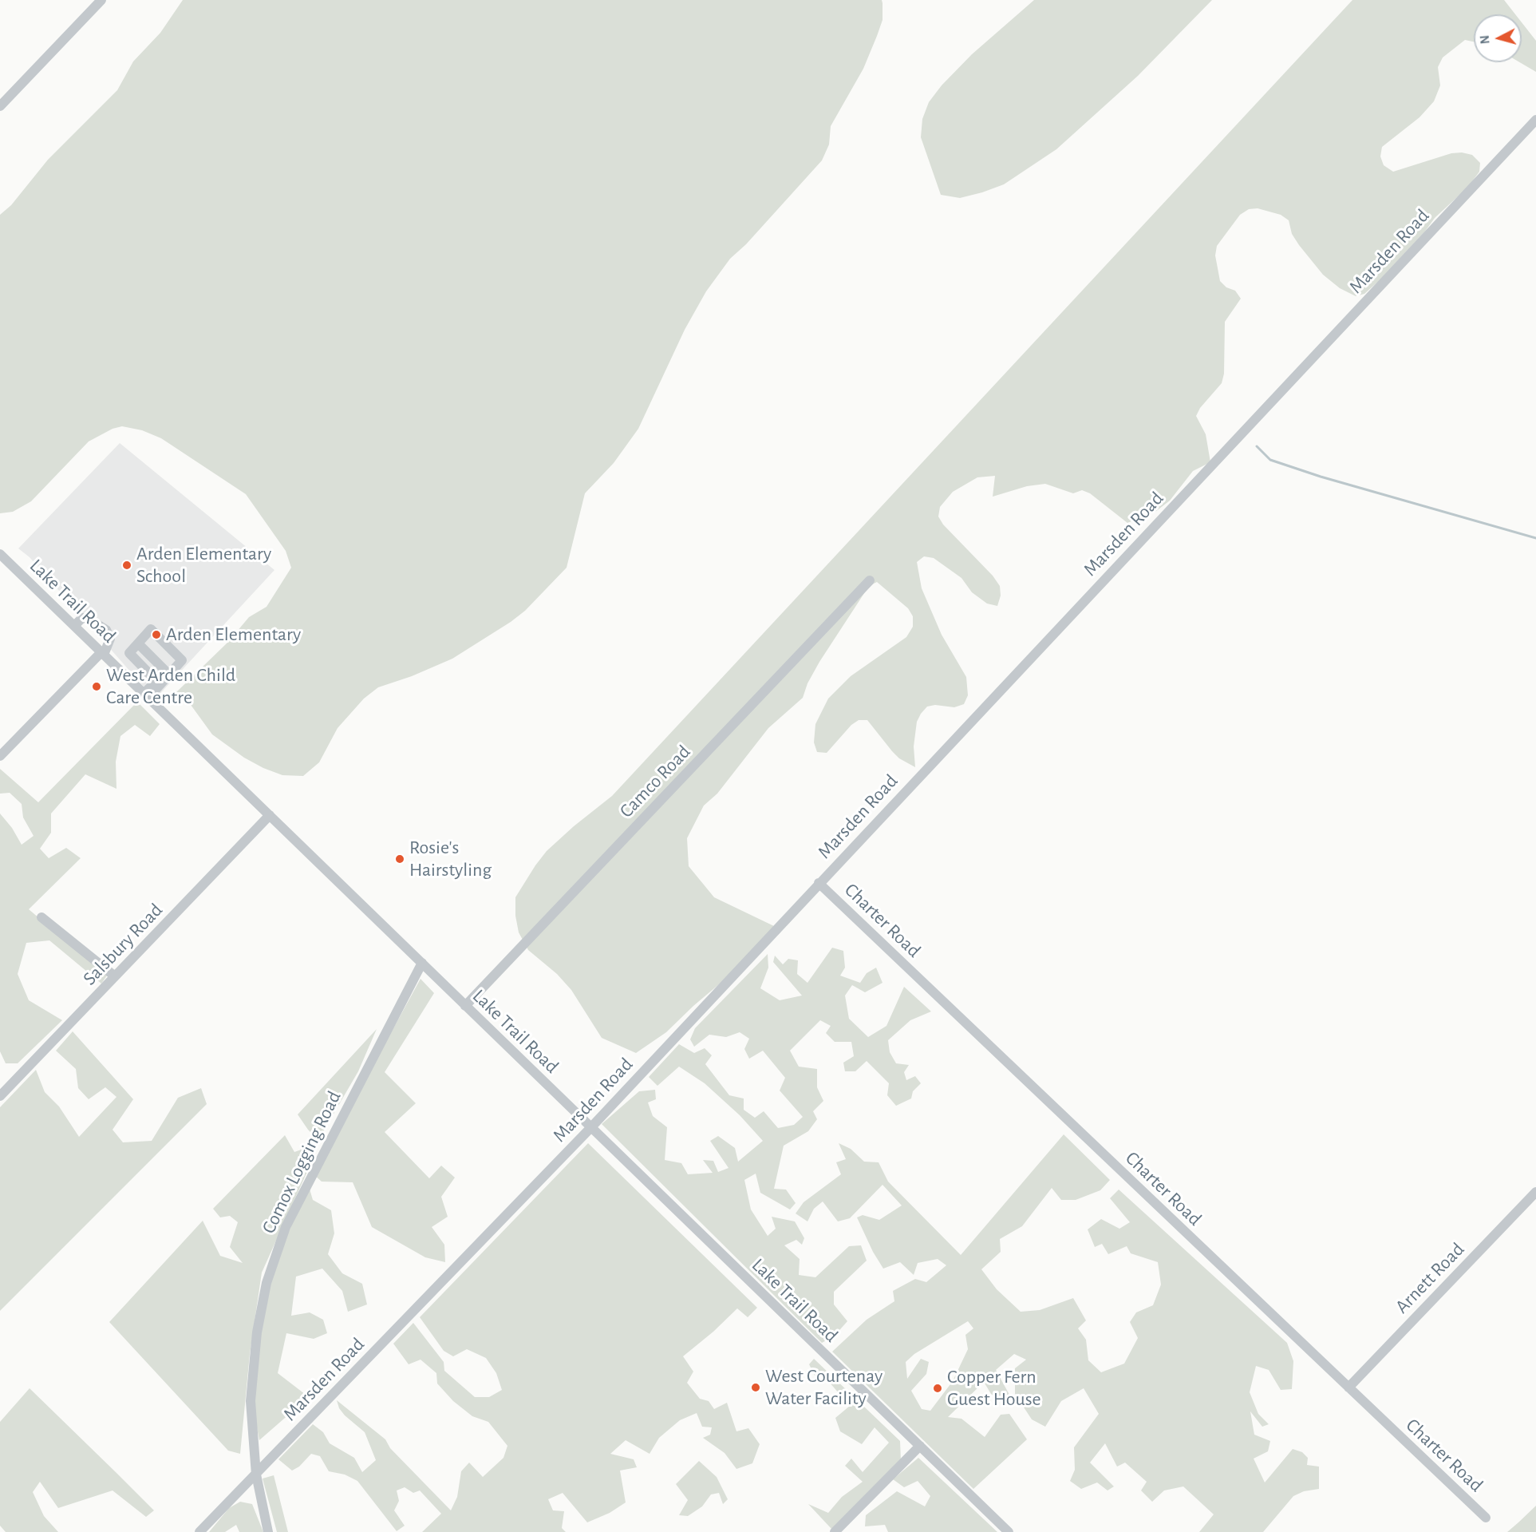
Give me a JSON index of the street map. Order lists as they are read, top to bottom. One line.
{"streets":{"street":["Marsden Road","Lake Trail Road","Camco Road","Charter Road","Salsbury Road","Comox Logging Road","Arnett Road"]},"crossings":[["Marsden Road","Lake Trail Road"],["Marsden Road","Charter Road"],["Marsden Road","Comox Logging Road"],["Lake Trail Road","Camco Road"],["Lake Trail Road","Salsbury Road"],["Lake Trail Road","Comox Logging Road"],["Charter Road","Arnett Road"]],"places":["Arden Elementary School","Arden Elementary","West Arden Child Care Centre","Rosie's Hairstyling","West Courtenay Water Facility","Copper Fern Guest House"],"north":"left"}
